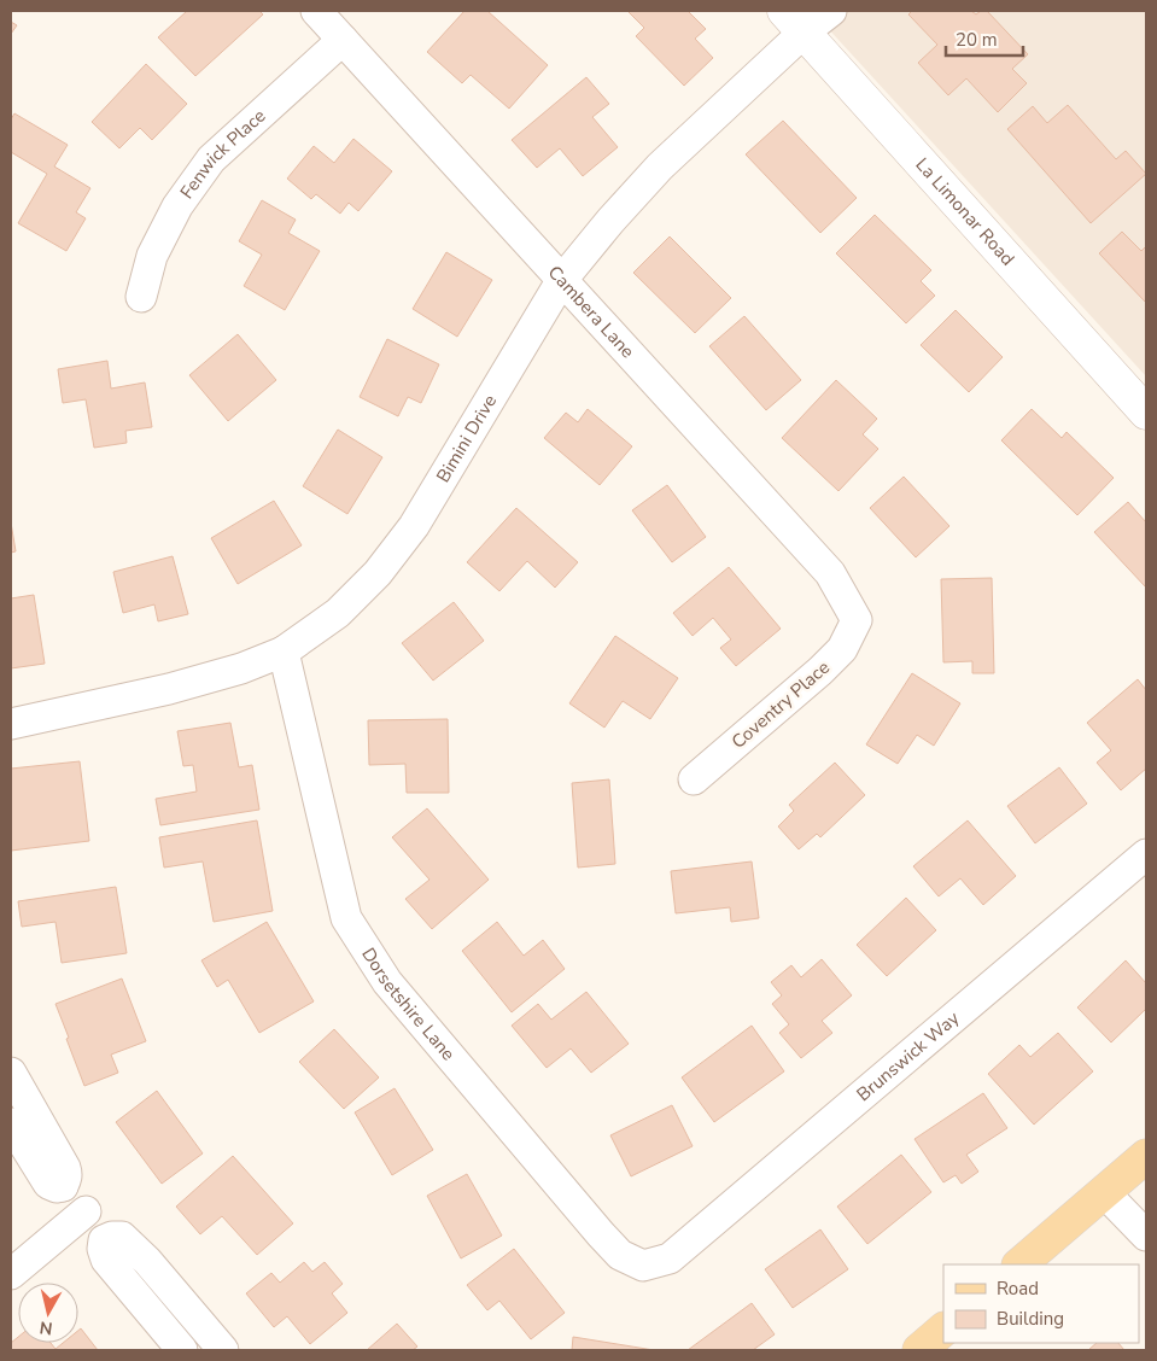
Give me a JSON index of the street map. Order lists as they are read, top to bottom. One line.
{"streets":{"street":["Fenwick Place","La Limonar Road","Cambera Lane","Bimini Drive","Coventry Place","Dorsetshire Lane","Brunswick Way"]},"crossings":[["Fenwick Place","Cambera Lane"],["La Limonar Road","Bimini Drive"],["Cambera Lane","Bimini Drive"],["Cambera Lane","Coventry Place"],["Bimini Drive","Dorsetshire Lane"],["Dorsetshire Lane","Brunswick Way"]],"legend":["Road","Building"],"scale_bar":"20 m","north":"bottom"}
